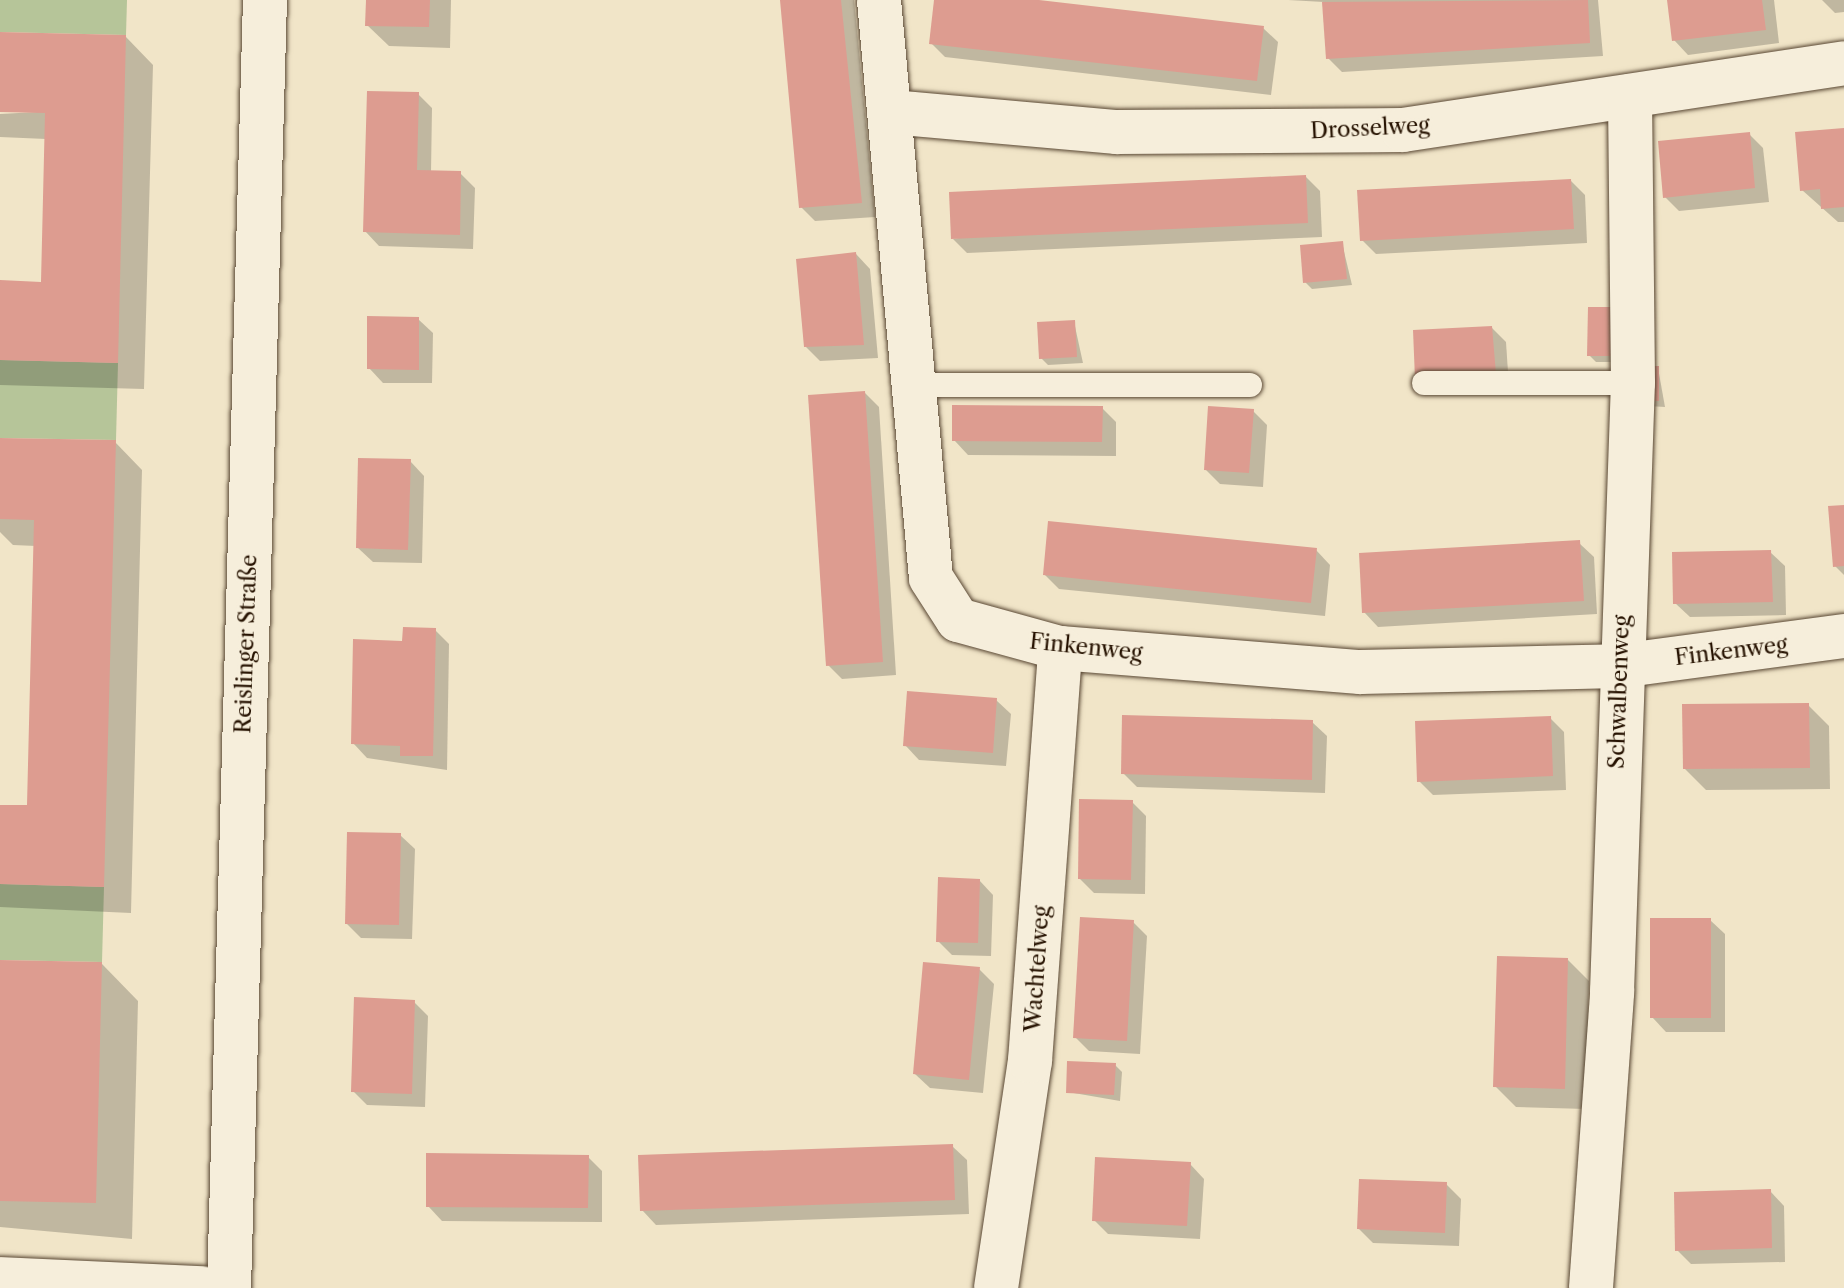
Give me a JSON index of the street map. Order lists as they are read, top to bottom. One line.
{"streets":{"street":["Drosselweg","Reislinger Straße","Finkenweg","Schwalbenweg","Wachtelweg"]},"crossings":[["Drosselweg","Finkenweg"],["Drosselweg","Schwalbenweg"],["Finkenweg","Schwalbenweg"],["Finkenweg","Wachtelweg"]]}
